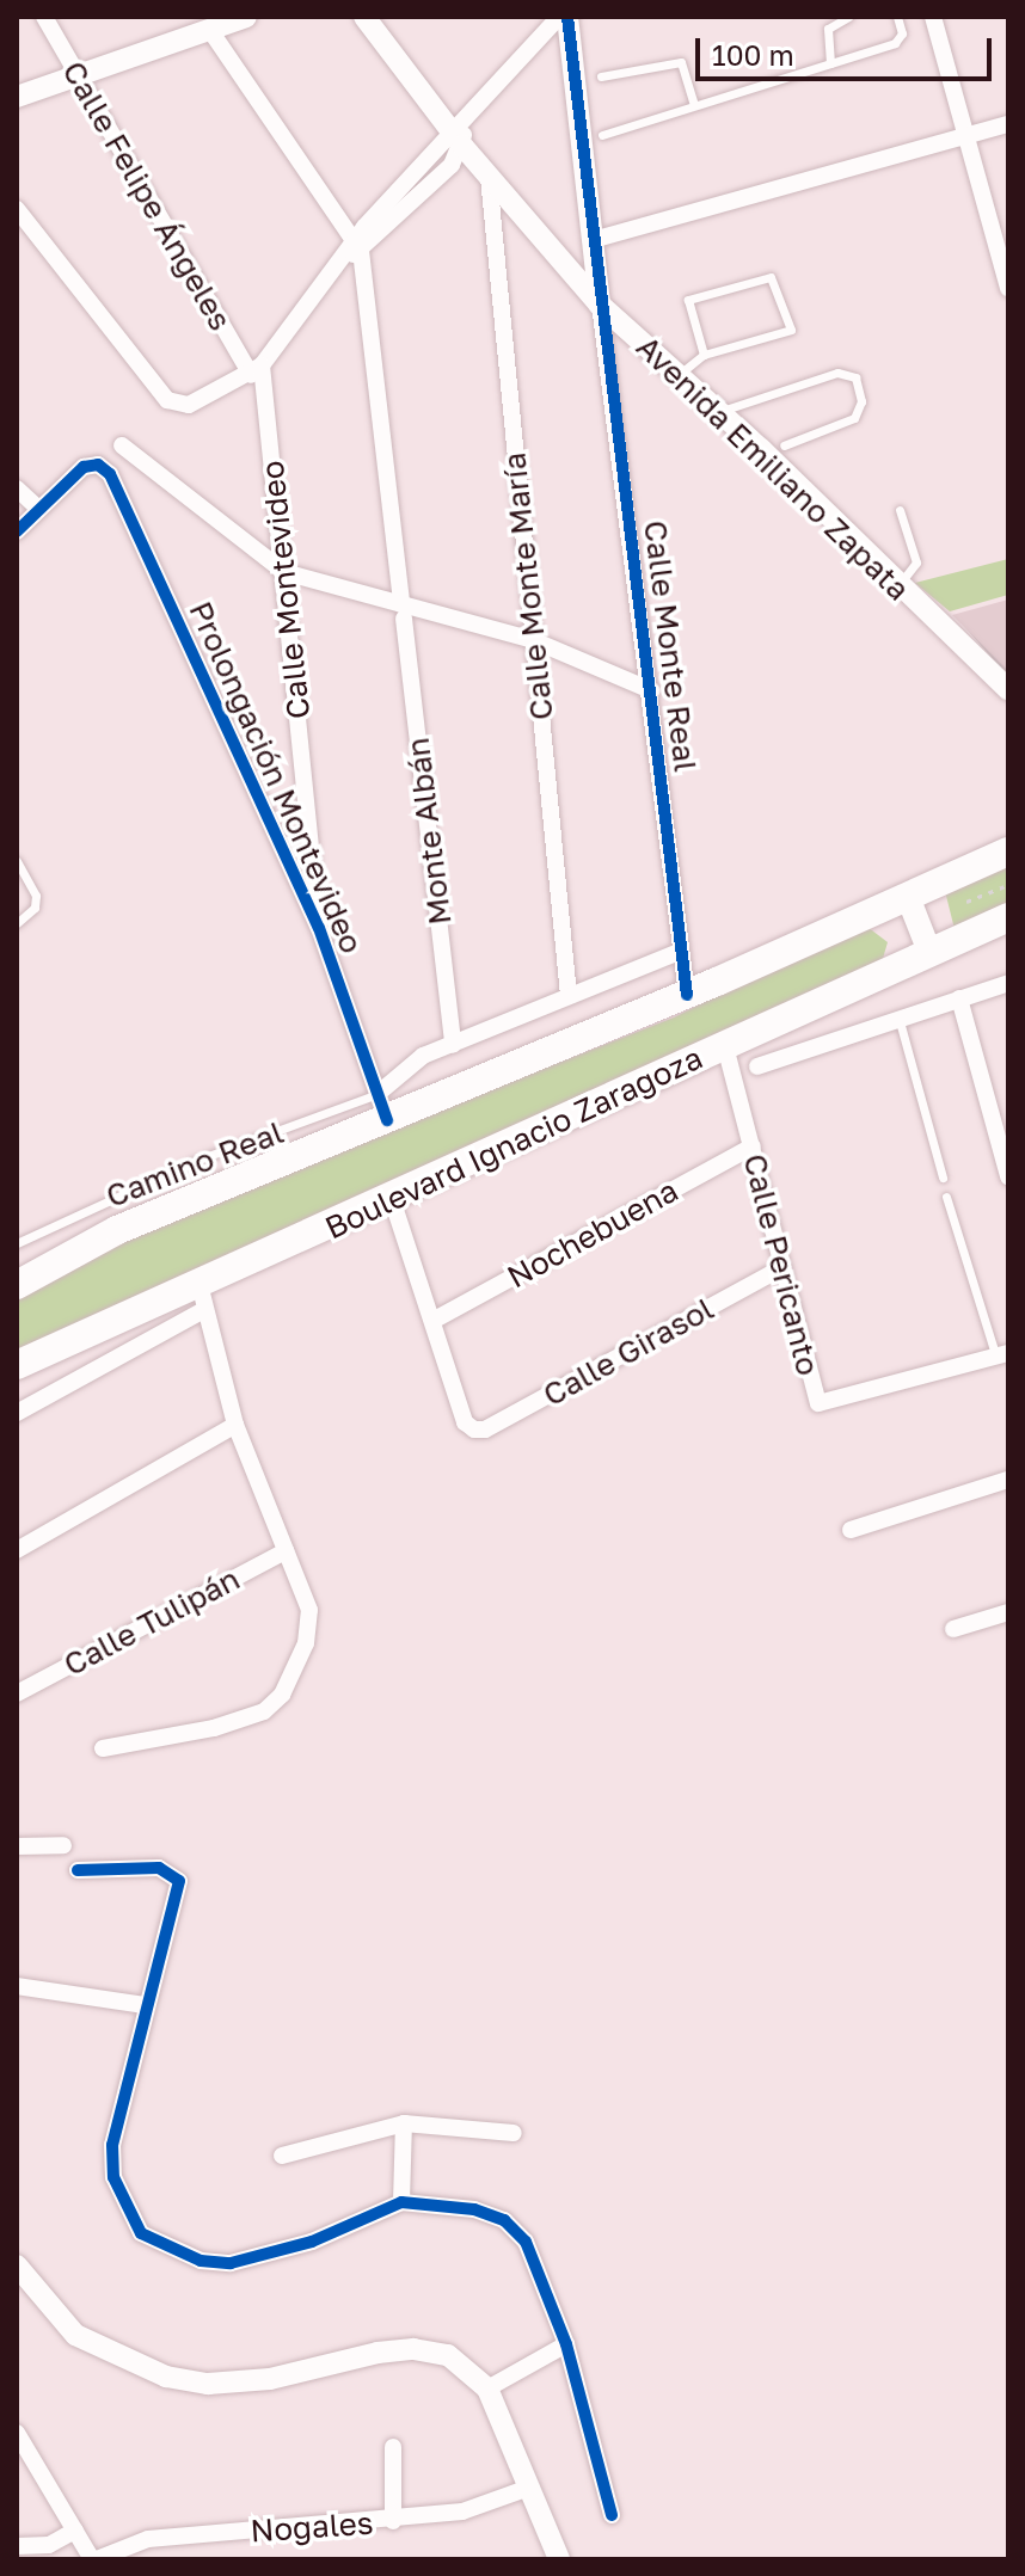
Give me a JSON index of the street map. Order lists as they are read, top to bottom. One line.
{"streets":{"main road":["Boulevard Ignacio Zaragoza"],"street":["Calle Felipe Ángeles","Avenida Emiliano Zapata","Calle Monte María","Calle Montevideo","Calle Monte Real","Prolongación Montevideo","Monte Albán","Nochebuena","Calle Pericanto","Calle Girasol","Calle Tulipán","Nogales"],"lane":["Camino Real"]},"crossings":[["Calle Felipe Ángeles","Calle Montevideo"],["Avenida Emiliano Zapata","Calle Monte María"],["Avenida Emiliano Zapata","Calle Monte Real"],["Calle Montevideo","Prolongación Montevideo"],["Calle Monte Real","Boulevard Ignacio Zaragoza"],["Prolongación Montevideo","Boulevard Ignacio Zaragoza"],["Prolongación Montevideo","Camino Real"],["Boulevard Ignacio Zaragoza","Camino Real"],["Boulevard Ignacio Zaragoza","Calle Pericanto"],["Nochebuena","Calle Pericanto"],["Nochebuena","Calle Girasol"],["Calle Pericanto","Calle Girasol"]],"scale_bar":"100 m"}
